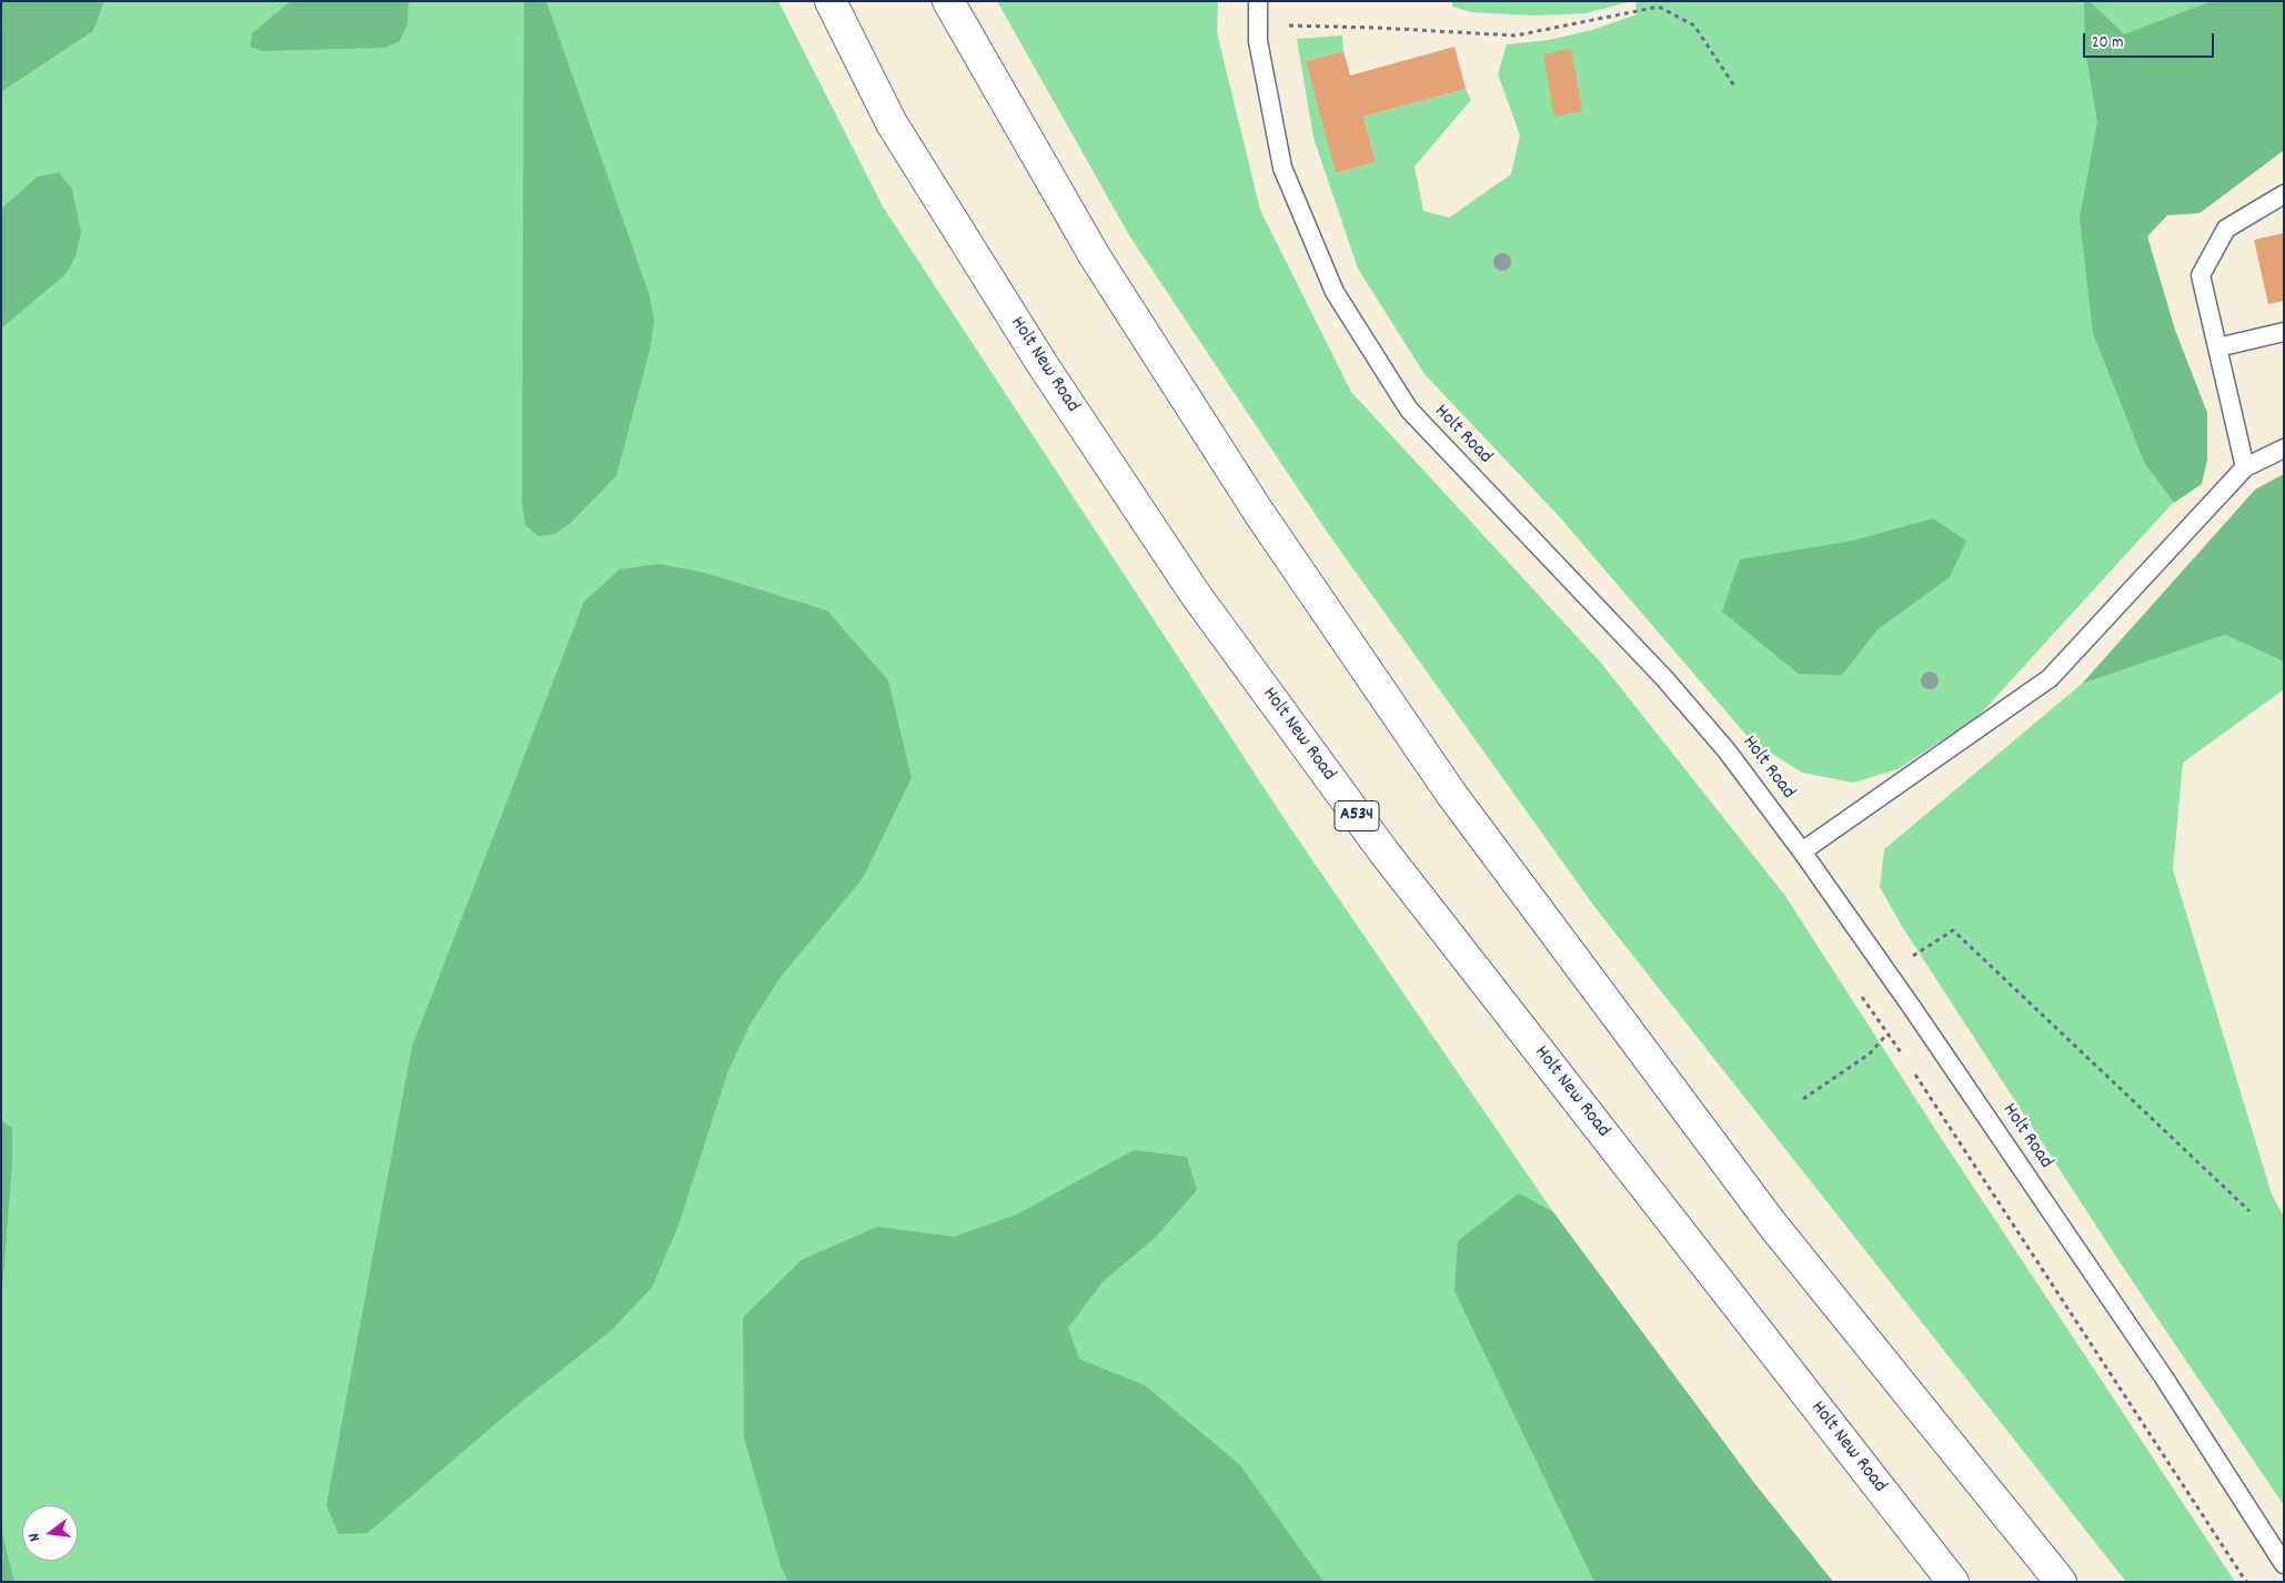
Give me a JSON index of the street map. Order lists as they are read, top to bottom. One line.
{"streets":{"highway":["Holt New Road","A534"],"lane":["Holt Road"]},"scale_bar":"20 m","north":"left"}
